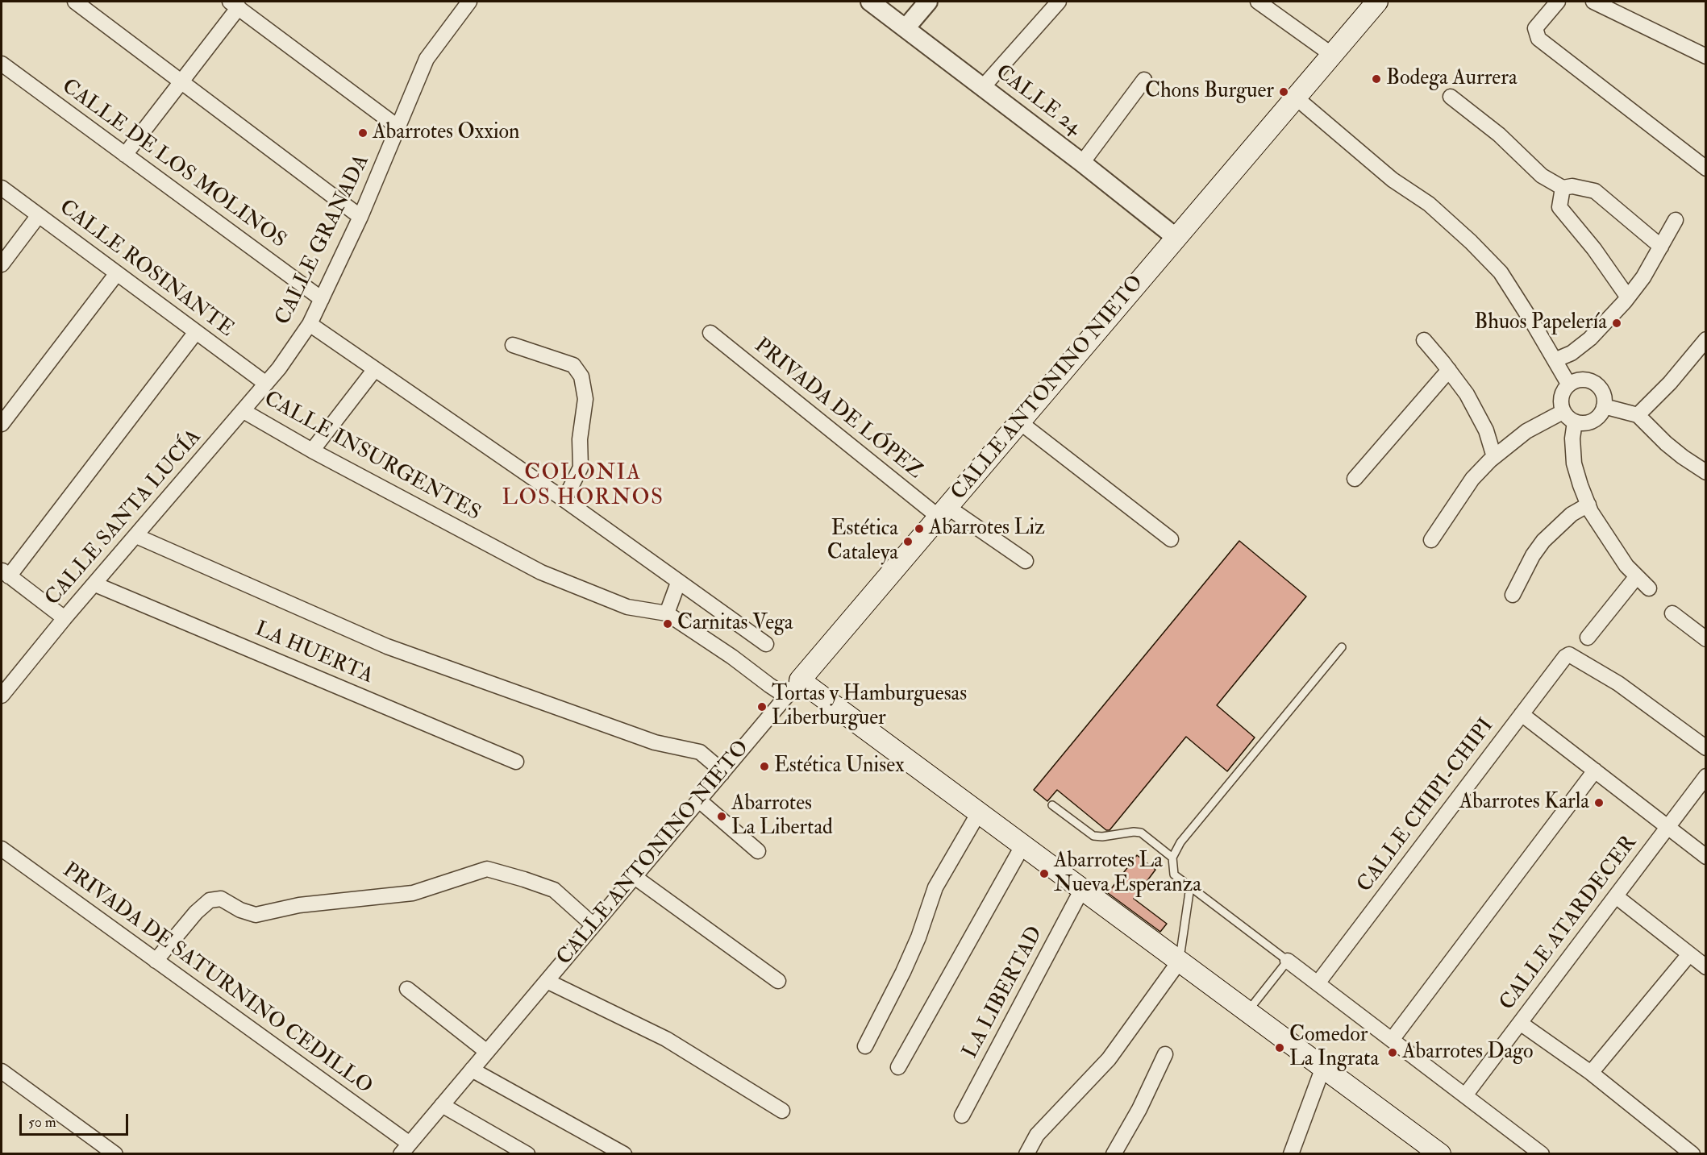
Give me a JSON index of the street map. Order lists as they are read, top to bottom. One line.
{"streets":{"main road":["CALLE ANTONINO NIETO"],"street":["CALLE 24","CALLE DE LOS MOLINOS","CALLE GRANADA","CALLE ROSINANTE","PRIVADA DE LÓPEZ","CALLE INSURGENTES","CALLE SANTA LUCÍA","LA HUERTA","CALLE CHIPI-CHIPI","CALLE ATARDECER","PRIVADA DE SATURNINO CEDILLO","LA LIBERTAD"]},"crossings":[["CALLE 24","CALLE ANTONINO NIETO"],["CALLE DE LOS MOLINOS","CALLE GRANADA"],["CALLE GRANADA","CALLE SANTA LUCÍA"],["CALLE ROSINANTE","CALLE SANTA LUCÍA"],["CALLE ANTONINO NIETO","PRIVADA DE LÓPEZ"],["CALLE ANTONINO NIETO","CALLE INSURGENTES"],["CALLE ANTONINO NIETO","PRIVADA DE SATURNINO CEDILLO"],["CALLE INSURGENTES","CALLE SANTA LUCÍA"],["CALLE SANTA LUCÍA","LA HUERTA"]],"districts":["COLONIA LOS HORNOS"],"places":["Bodega Aurrera","Chons Burguer","Abarrotes Oxxion","Bhuos Papelería","Abarrotes Liz","Estética Cataleya","Carnitas Vega","Tortas y Hamburguesas Liberburguer","Estética Unisex","Abarrotes Karla","Abarrotes La Libertad","Abarrotes La Nueva Esperanza","Comedor La Ingrata","Abarrotes Dago"],"scale_bar":"50 m"}
